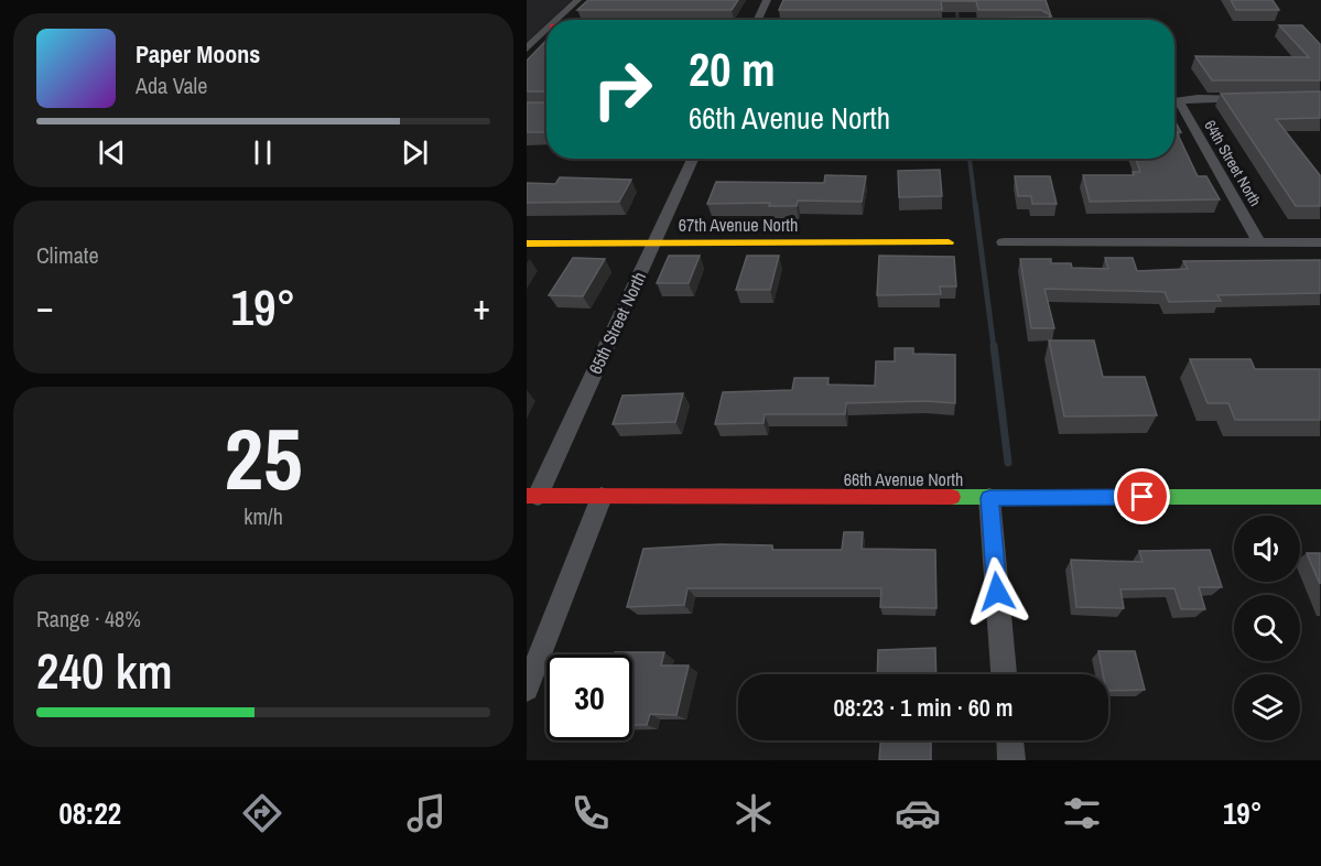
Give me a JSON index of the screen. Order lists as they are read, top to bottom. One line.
{"streets":{"street":["64th Street North","67th Avenue North","65th Street North","66th Avenue North"]},"crossings":[["67th Avenue North","65th Street North"],["65th Street North","66th Avenue North"]],"page":{"turn":["20 m","66th Avenue North"],"song":["Paper Moons","Ada Vale"],"tile":["Climate",["25","km/h"],["Range · 48%","240 km"]],"heat":["−","19°","+"],"limit":"30","trip":"08:23 · 1 min · 60 m","tabs":["08:22","19°"]}}
